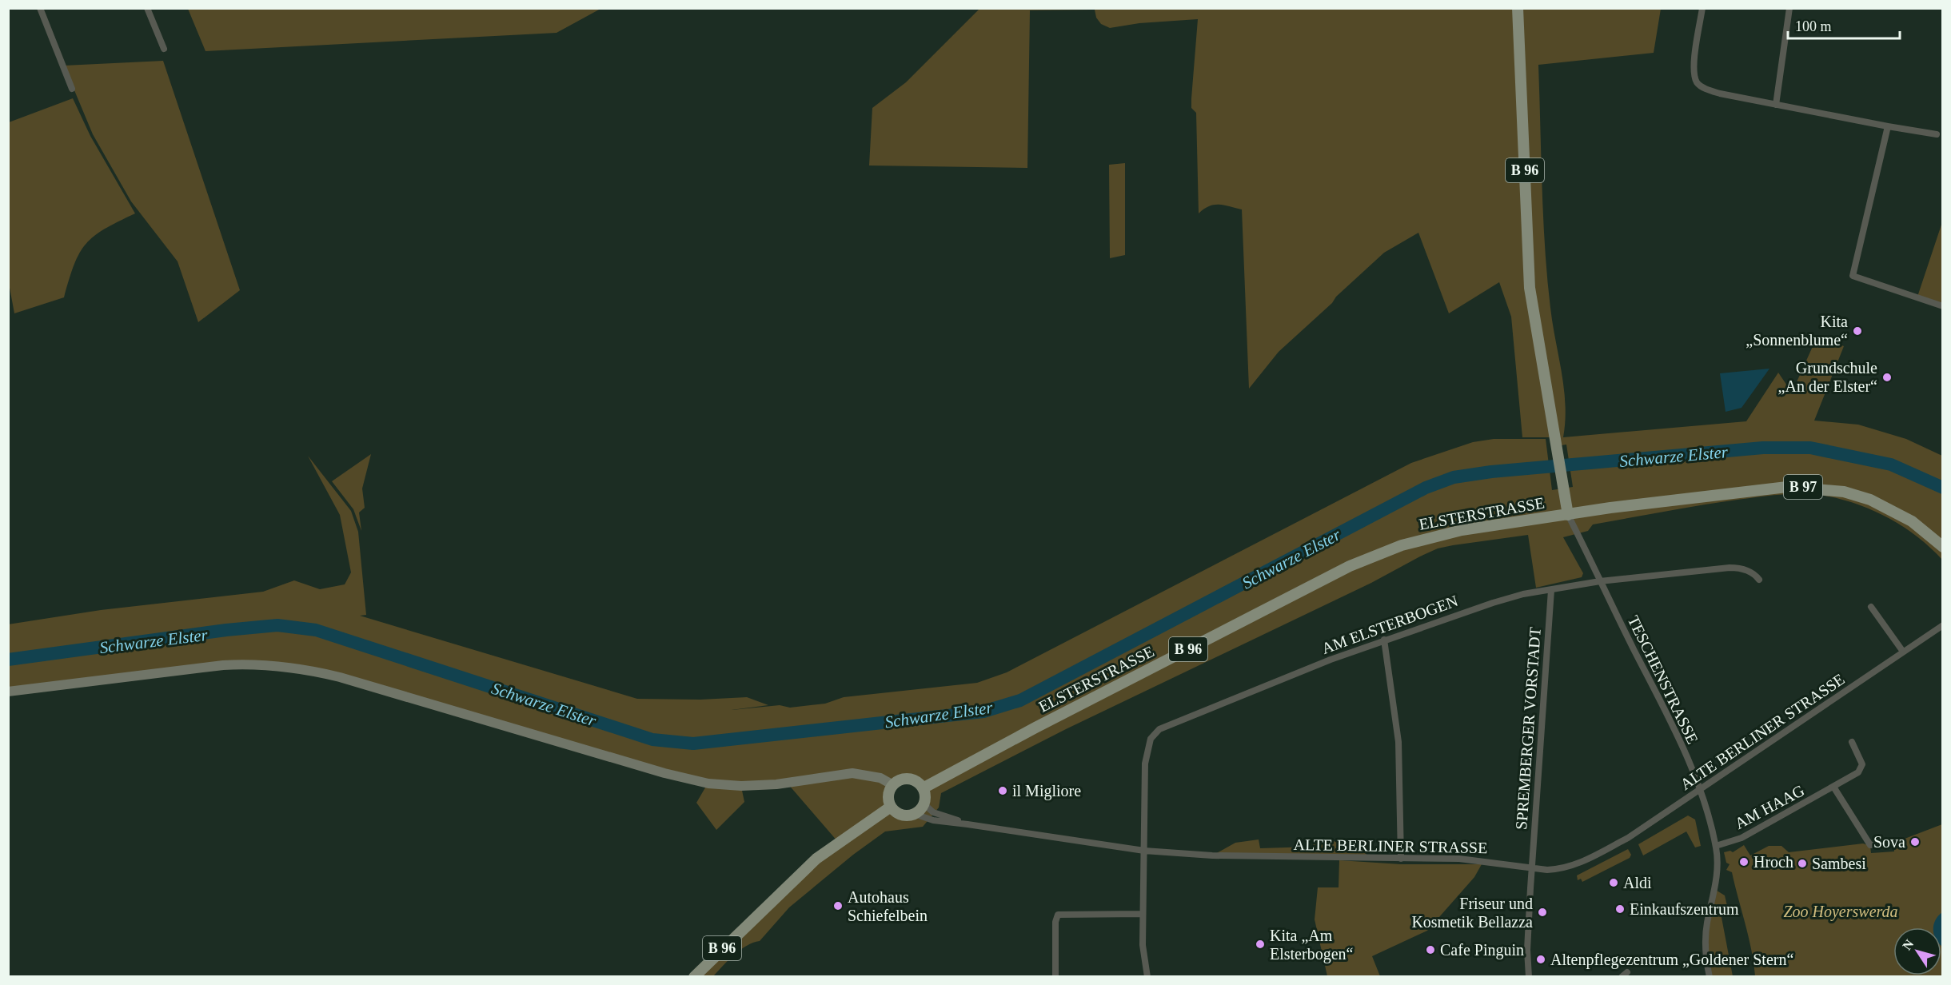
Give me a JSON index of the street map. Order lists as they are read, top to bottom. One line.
{"streets":{"main road":["B 96","B 97","ELSTERSTRASSE"],"street":["AM ELSTERBOGEN","TESCHENSTRASSE","SPREMBERGER VORSTADT","ALTE BERLINER STRASSE","AM HAAG"]},"crossings":[["B 96","ELSTERSTRASSE"],["B 96","TESCHENSTRASSE"],["B 96","ALTE BERLINER STRASSE"],["ELSTERSTRASSE","TESCHENSTRASSE"],["ELSTERSTRASSE","ALTE BERLINER STRASSE"],["AM ELSTERBOGEN","TESCHENSTRASSE"],["AM ELSTERBOGEN","SPREMBERGER VORSTADT"],["AM ELSTERBOGEN","ALTE BERLINER STRASSE"],["TESCHENSTRASSE","ALTE BERLINER STRASSE"],["TESCHENSTRASSE","AM HAAG"],["SPREMBERGER VORSTADT","ALTE BERLINER STRASSE"]],"water":["Schwarze Elster"],"parks":["Zoo Hoyerswerda"],"places":["Kita „Sonnenblume“","Grundschule „An der Elster“","il Migliore","Sova","Hroch","Sambesi","Aldi","Autohaus Schiefelbein","Einkaufszentrum","Friseur und Kosmetik Bellazza","Kita „Am Elsterbogen“","Cafe Pinguin","Altenpflegezentrum „Goldener Stern“"],"scale_bar":"100 m","north":"top left"}
